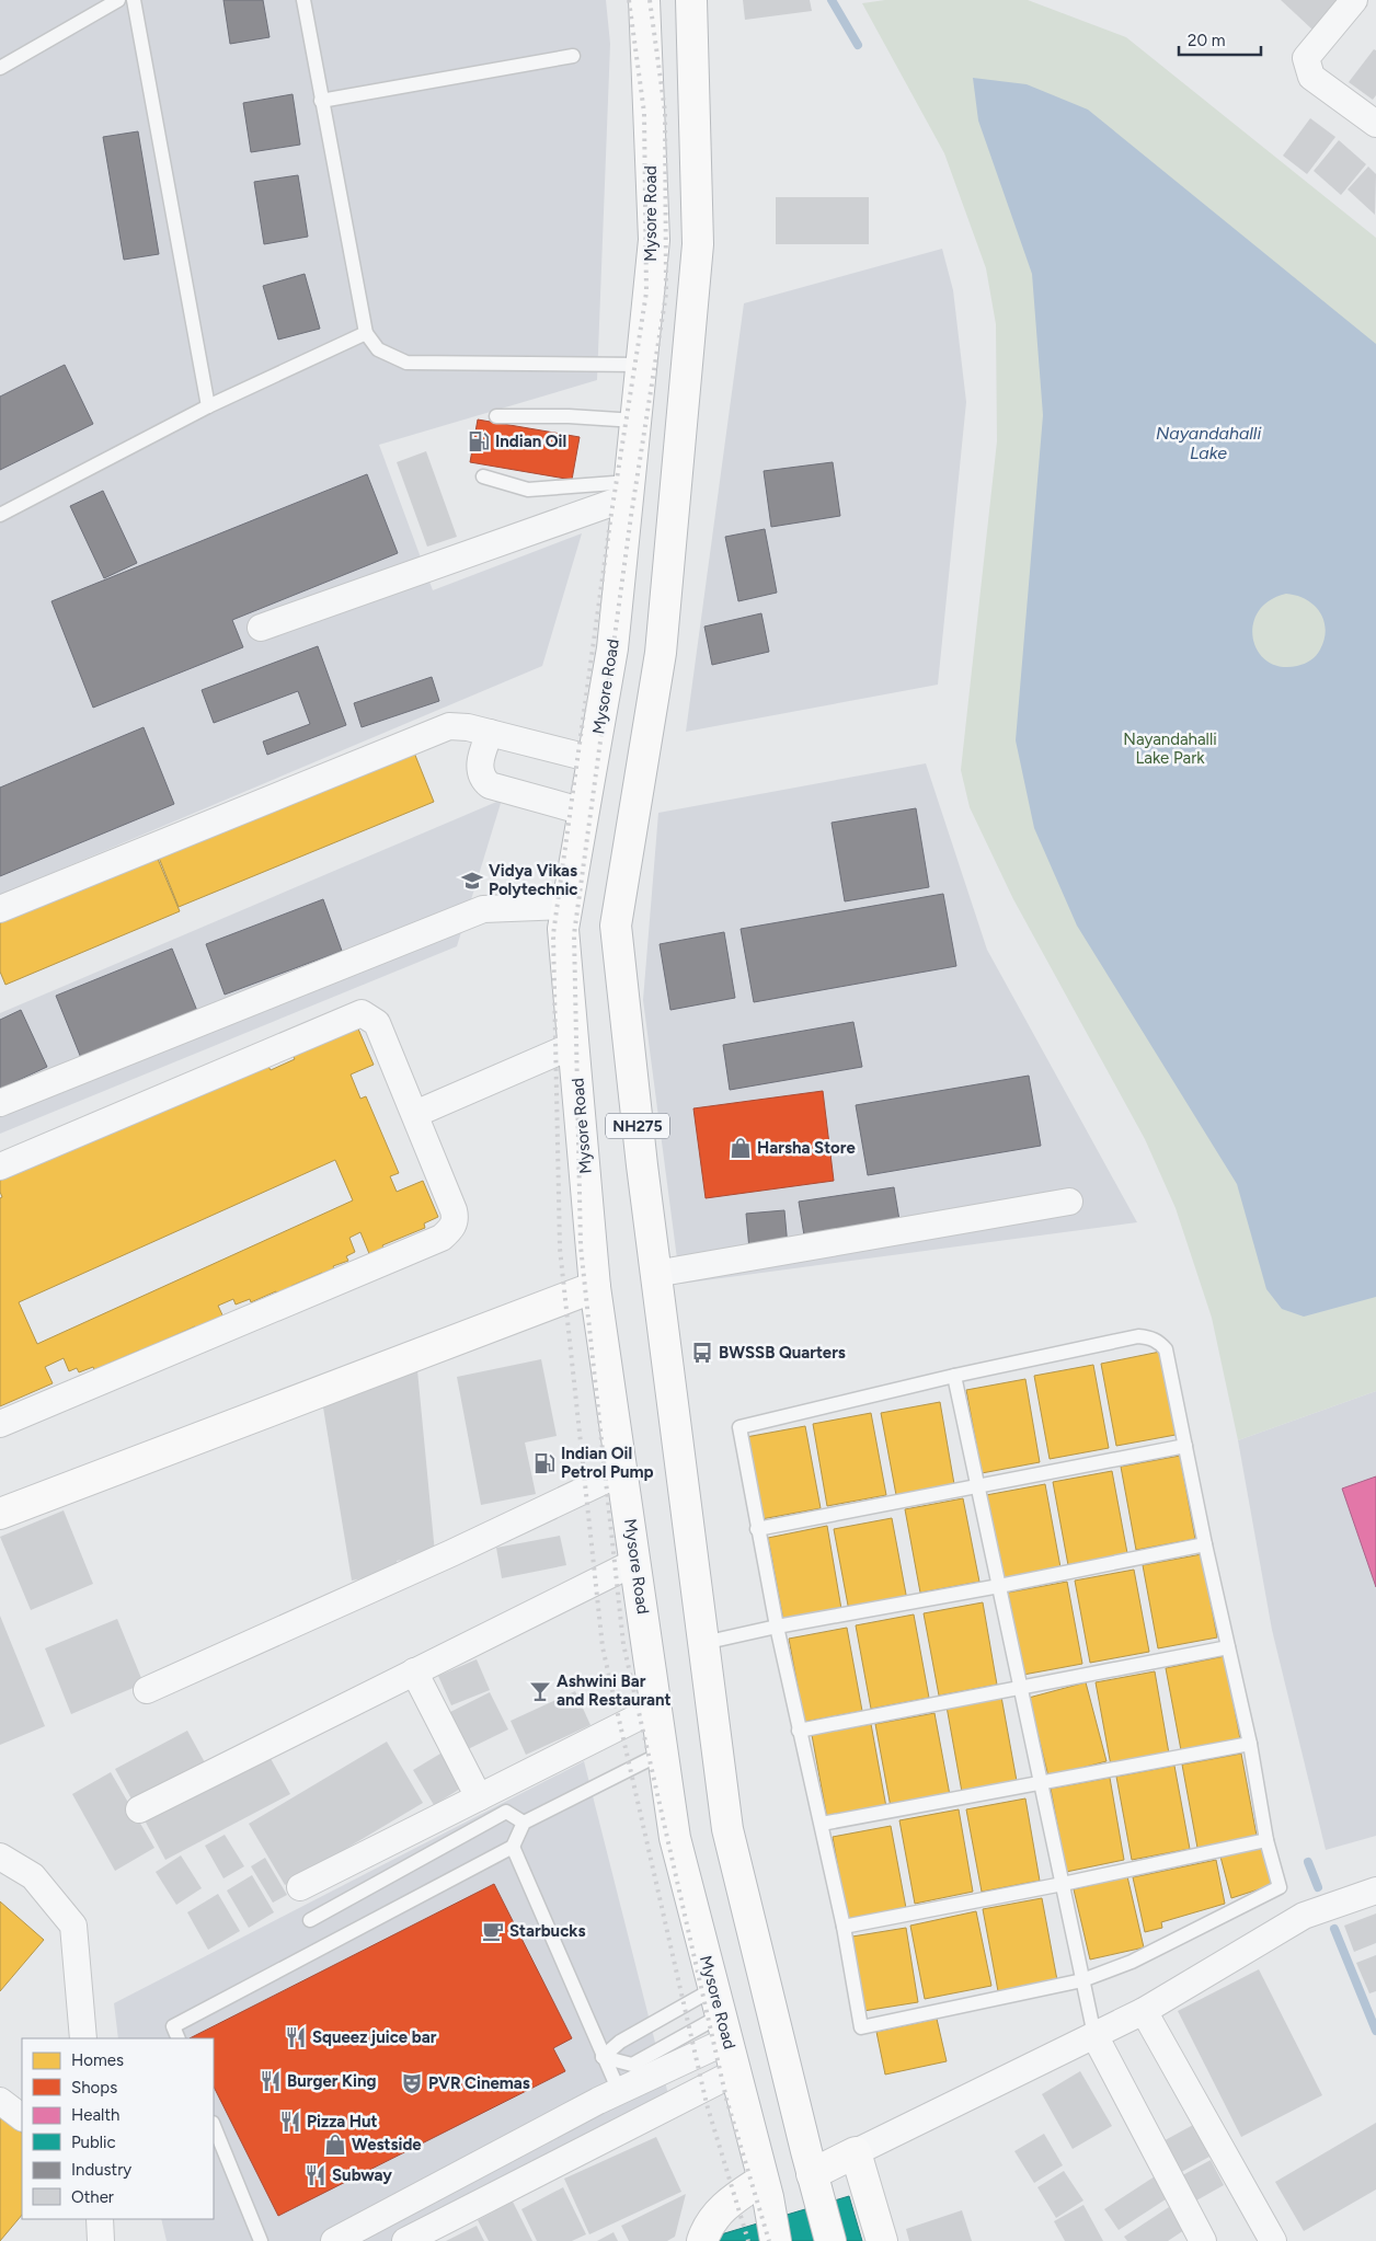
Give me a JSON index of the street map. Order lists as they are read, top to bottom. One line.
{"streets":{"main road":["Mysore Road","NH275"]},"water":["Nayandahalli Lake"],"parks":["Nayandahalli Lake Park"],"places":{"fuel station":["Indian Oil","Indian Oil Petrol Pump"],"school or university":["Vidya Vikas Polytechnic"],"shop":["Harsha Store","Westside"],"bus stop":["BWSSB Quarters"],"bar":["Ashwini Bar and Restaurant"],"cafe":["Starbucks"],"restaurant":["Squeez juice bar","Burger King","Pizza Hut","Subway"],"theatre":["PVR Cinemas"]},"legend":["Homes","Shops","Health","Public","Industry","Other"],"scale_bar":"20 m"}
